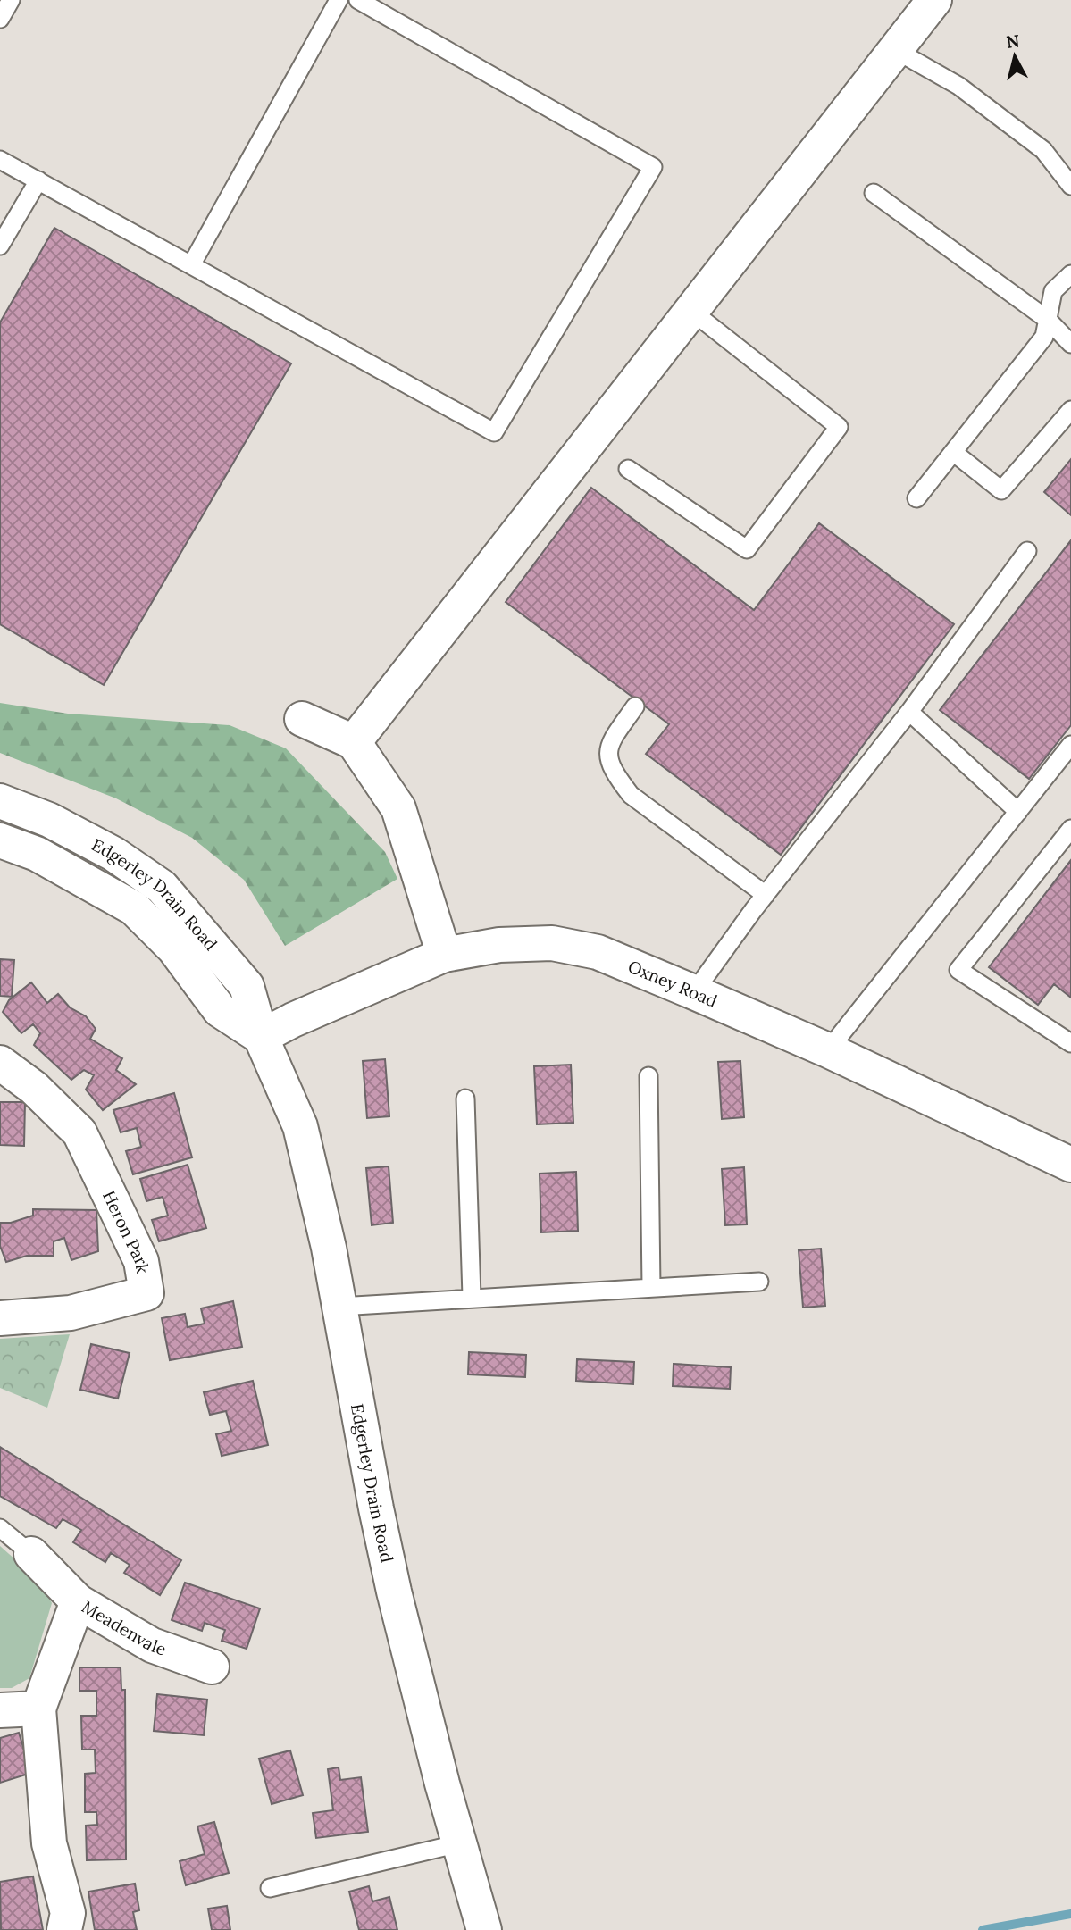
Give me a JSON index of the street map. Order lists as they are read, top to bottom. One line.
{"streets":{"street":["Edgerley Drain Road","Oxney Road","Heron Park","Meadenvale"]},"crossings":[["Edgerley Drain Road","Oxney Road"]],"north":"top"}
